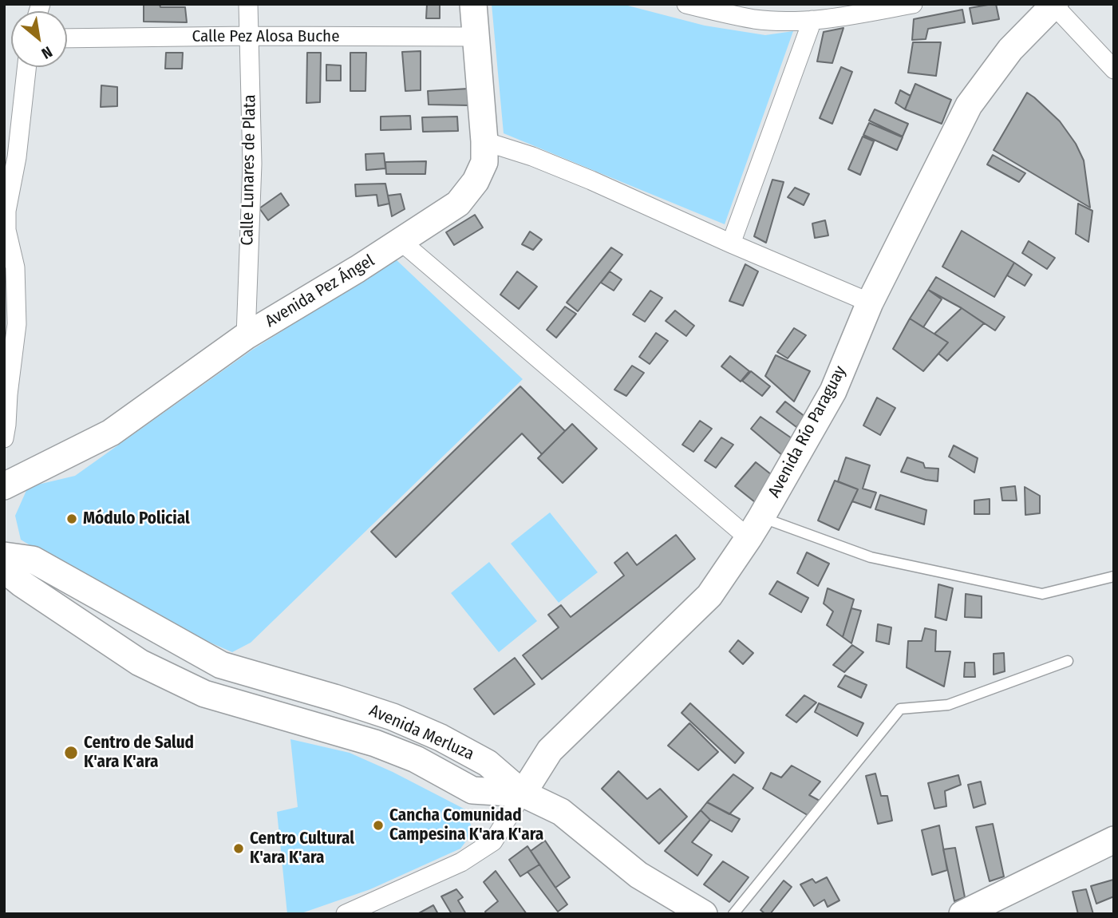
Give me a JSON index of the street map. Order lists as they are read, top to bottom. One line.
{"streets":{"street":["Calle Pez Alosa Buche","Calle Lunares de Plata","Avenida Pez Ángel","Avenida Río Paraguay","Avenida Merluza"]},"crossings":[["Calle Pez Alosa Buche","Calle Lunares de Plata"],["Calle Pez Alosa Buche","Avenida Pez Ángel"],["Calle Lunares de Plata","Avenida Pez Ángel"],["Avenida Río Paraguay","Avenida Merluza"]],"places":["Módulo Policial","Centro de Salud K'ara K'ara","Cancha Comunidad Campesina K'ara K'ara","Centro Cultural K'ara K'ara"],"north":"bottom right"}
